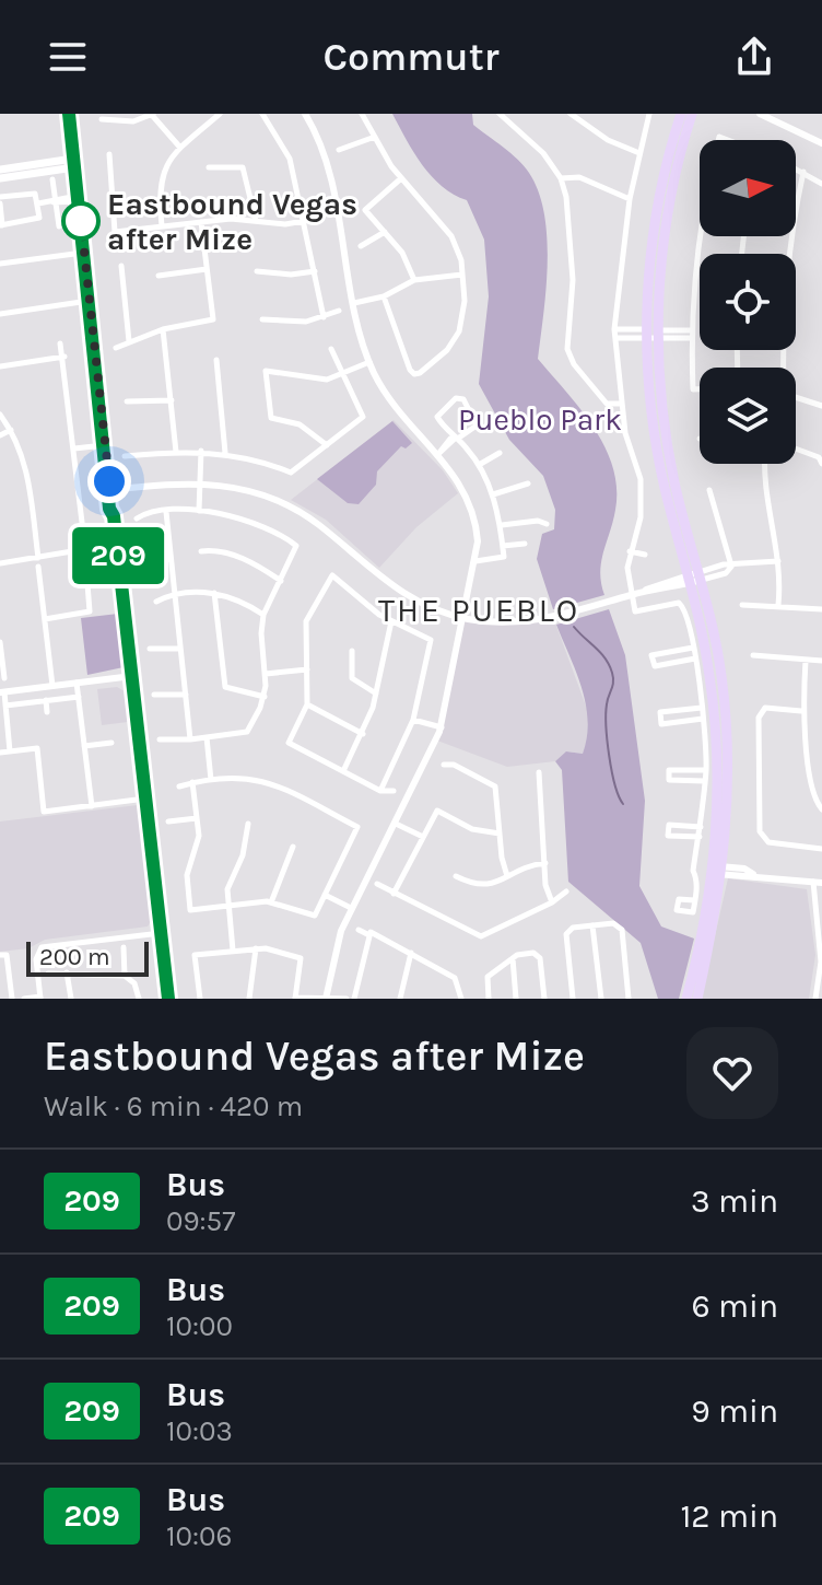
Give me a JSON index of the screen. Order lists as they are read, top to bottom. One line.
{"districts":["THE PUEBLO"],"parks":["Pueblo Park"],"places":["Eastbound Vegas after Mize"],"lines":["bus line 209"],"scale_bar":"200 m","north":"right","page":{"header":"Commutr","on_map":"209","scale":"200 m","heading":["Eastbound Vegas after Mize","Walk · 6 min · 420 m"],"list":[{"mark":"209","name":"Bus","note":"09:57","value":"3 min"},{"mark":"209","name":"Bus","note":"10:00","value":"6 min"},{"mark":"209","name":"Bus","note":"10:03","value":"9 min"},{"mark":"209","name":"Bus","note":"10:06","value":"12 min"}]}}
